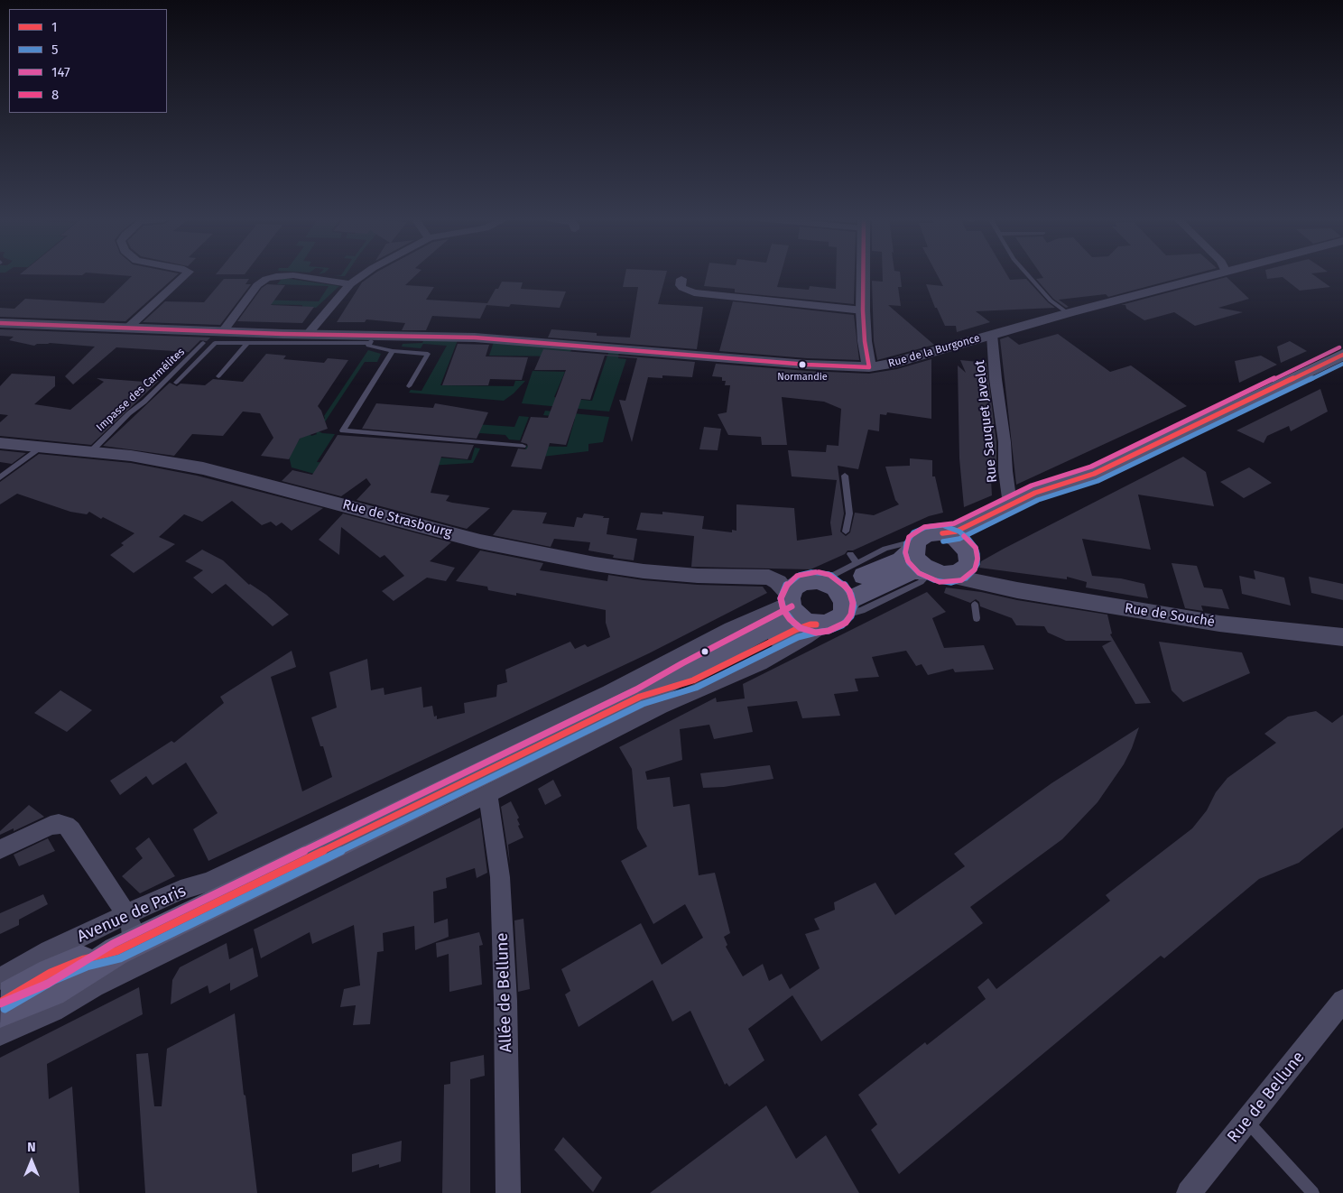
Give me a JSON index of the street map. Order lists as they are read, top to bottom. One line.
{"streets":{"main road":["Avenue de Paris"],"street":["Rue de la Burgonce","Rue Sauquet Javelot","Rue de Strasbourg","Rue de Souché","Allée de Bellune","Rue de Bellune"],"lane":["Impasse des Carmélites"]},"crossings":[["Rue de la Burgonce","Rue Sauquet Javelot"],["Impasse des Carmélites","Rue de Strasbourg"],["Rue de Strasbourg","Avenue de Paris"],["Rue de Souché","Avenue de Paris"],["Avenue de Paris","Allée de Bellune"]],"places":["Normandie"],"lines":["transit line 8","transit line 147","transit line 1","transit line 5"],"legend":["1","5","147","8"],"north":"top"}
